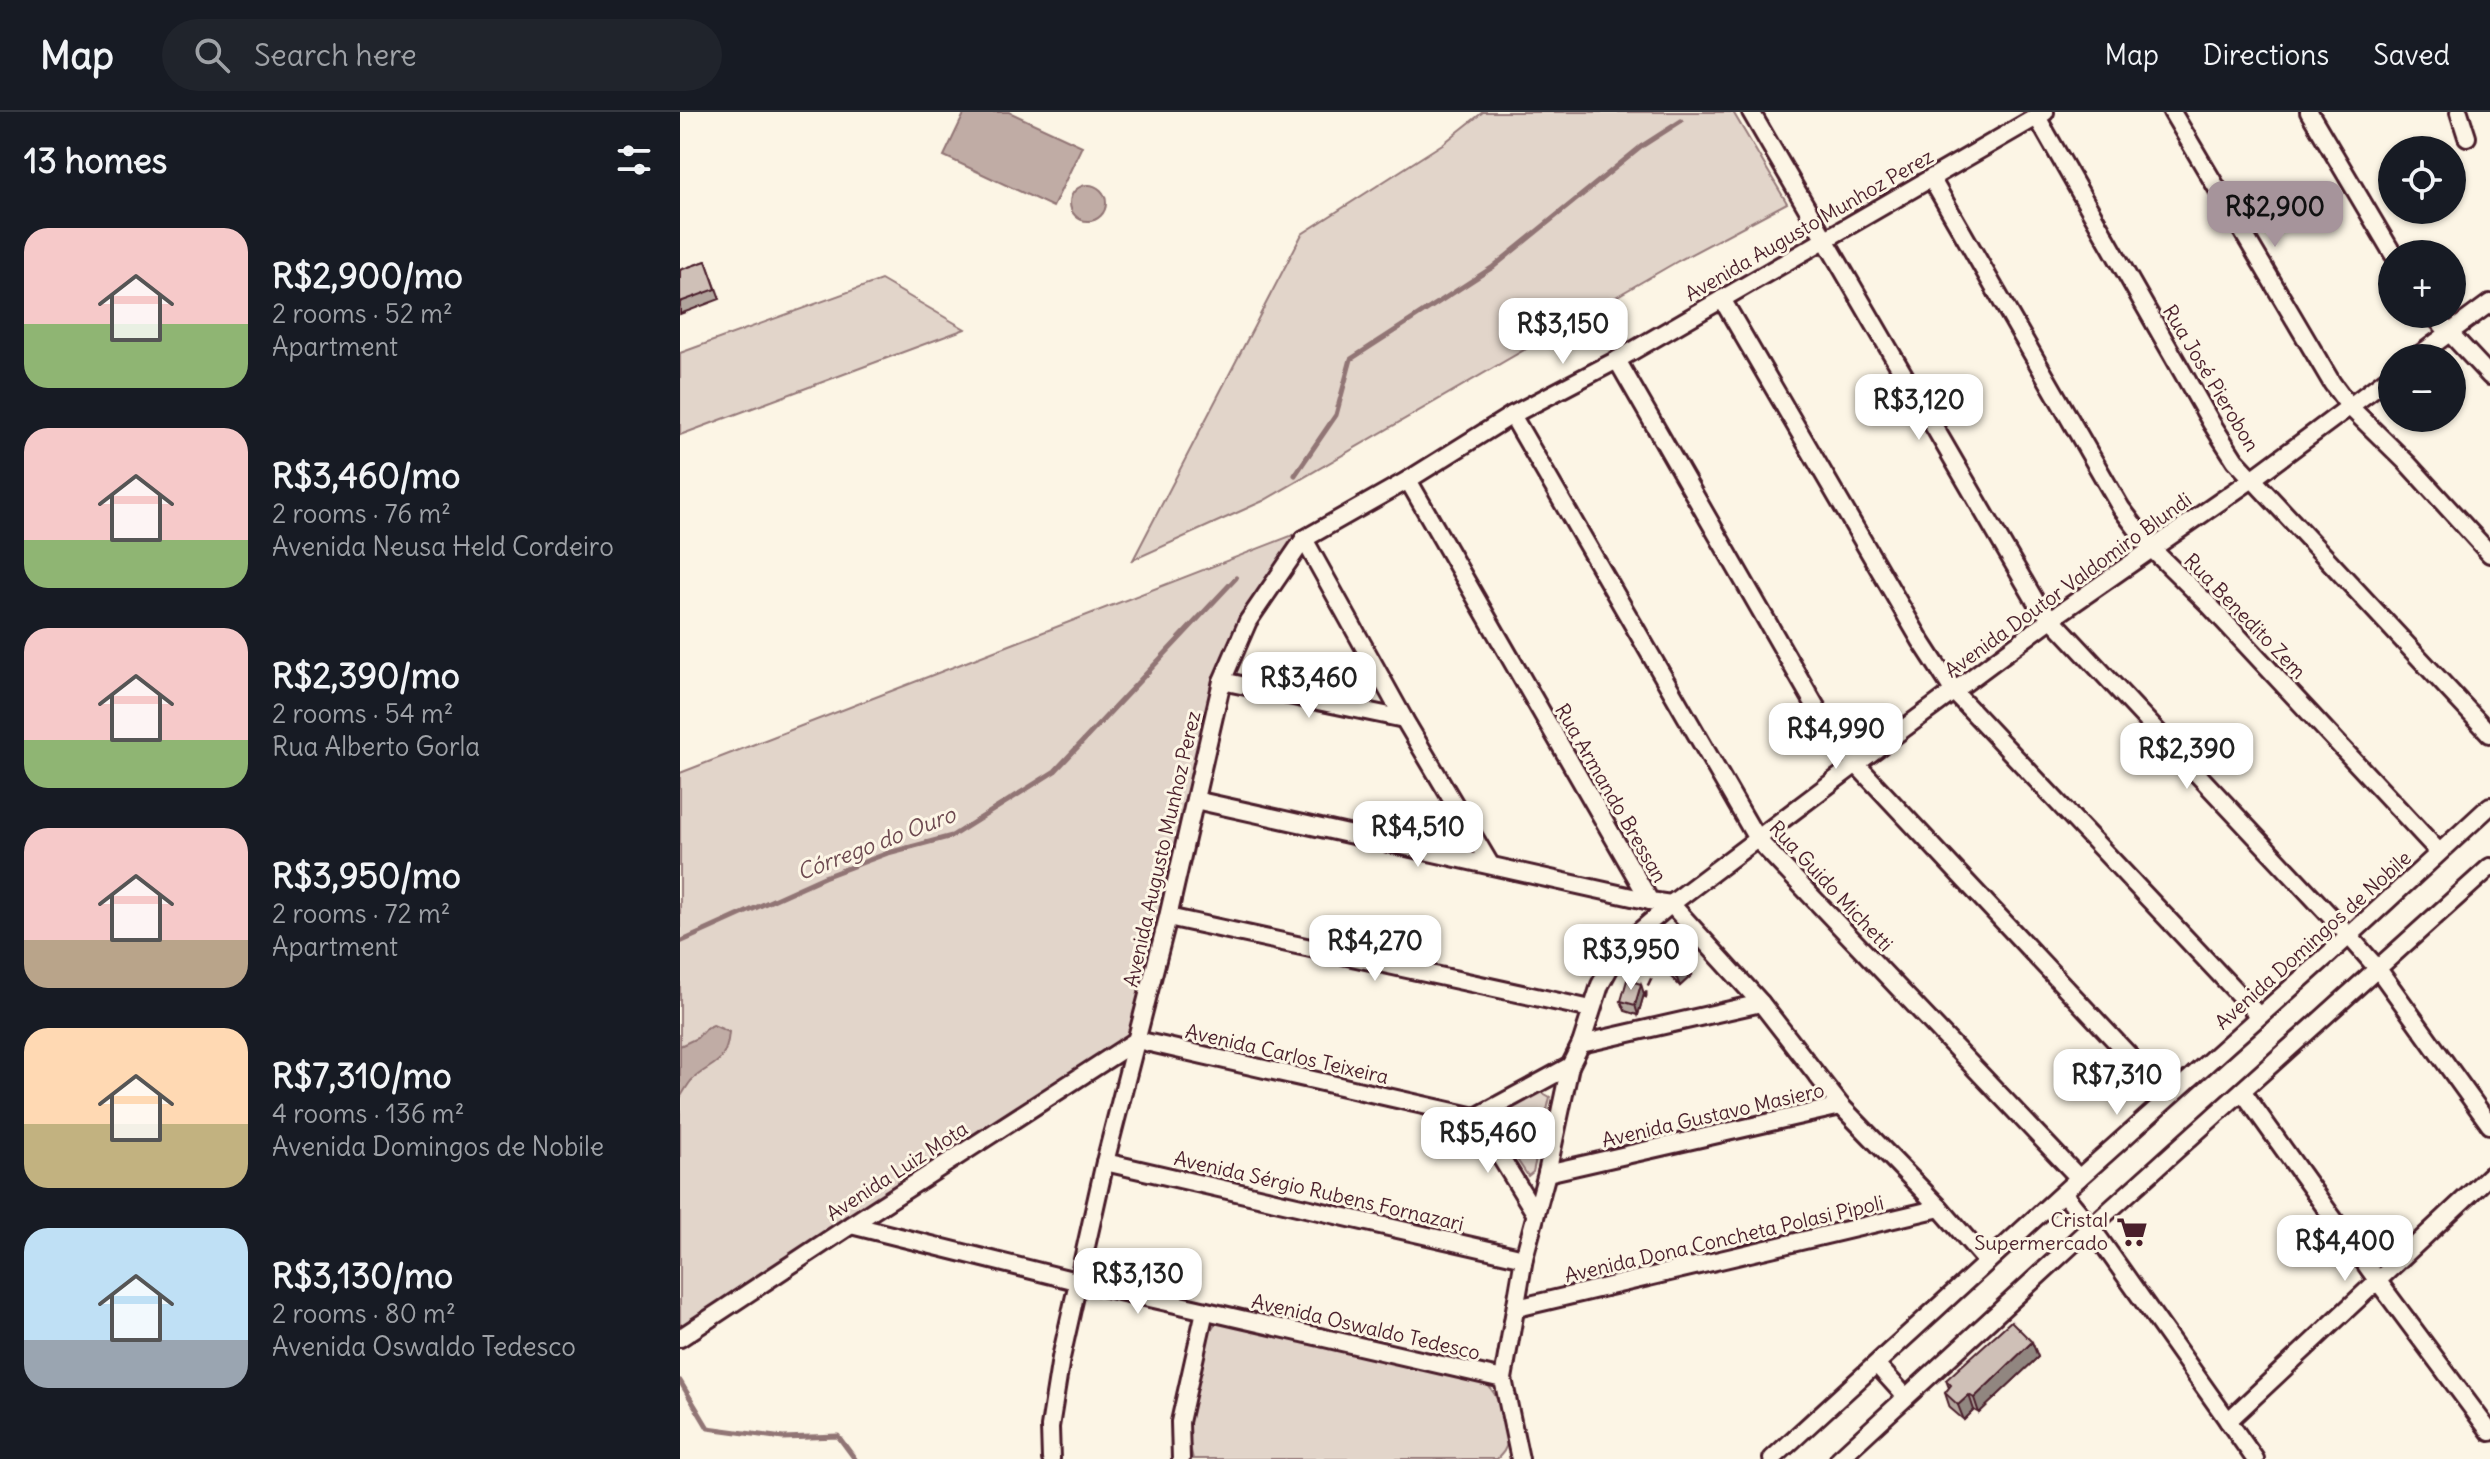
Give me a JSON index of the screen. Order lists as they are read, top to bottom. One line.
{"streets":{"street":["Avenida Augusto Munhoz Perez","Rua José Pierobon","Avenida Doutor Valdomiro Blundi","Rua Benedito Zem","Rua Armando Bressan","Rua Guido Michetti","Avenida Domingos de Nobile","Avenida Carlos Teixeira","Avenida Gustavo Masiero","Avenida Luiz Mota","Avenida Sérgio Rubens Fornazari","Avenida Dona Concheta Polasi Pipoli","Avenida Oswaldo Tedesco"]},"crossings":[["Avenida Augusto Munhoz Perez","Rua José Pierobon"],["Avenida Augusto Munhoz Perez","Rua Benedito Zem"],["Avenida Augusto Munhoz Perez","Rua Armando Bressan"],["Avenida Augusto Munhoz Perez","Rua Guido Michetti"],["Avenida Augusto Munhoz Perez","Avenida Carlos Teixeira"],["Avenida Augusto Munhoz Perez","Avenida Luiz Mota"],["Avenida Augusto Munhoz Perez","Avenida Sérgio Rubens Fornazari"],["Avenida Augusto Munhoz Perez","Avenida Oswaldo Tedesco"],["Rua José Pierobon","Avenida Doutor Valdomiro Blundi"],["Avenida Doutor Valdomiro Blundi","Rua Benedito Zem"],["Avenida Doutor Valdomiro Blundi","Rua Armando Bressan"],["Avenida Doutor Valdomiro Blundi","Rua Guido Michetti"],["Avenida Doutor Valdomiro Blundi","Avenida Gustavo Masiero"],["Avenida Doutor Valdomiro Blundi","Avenida Sérgio Rubens Fornazari"],["Avenida Doutor Valdomiro Blundi","Avenida Dona Concheta Polasi Pipoli"],["Avenida Doutor Valdomiro Blundi","Avenida Oswaldo Tedesco"],["Rua Benedito Zem","Avenida Domingos de Nobile"],["Rua Armando Bressan","Avenida Domingos de Nobile"],["Rua Armando Bressan","Avenida Gustavo Masiero"],["Rua Armando Bressan","Avenida Dona Concheta Polasi Pipoli"],["Rua Guido Michetti","Avenida Domingos de Nobile"],["Avenida Carlos Teixeira","Avenida Luiz Mota"],["Avenida Luiz Mota","Avenida Oswaldo Tedesco"]],"water":["Córrego do Ouro"],"places":{"supermarket":["Cristal Supermercado"]},"page":{"header":"Map","search":"Search here","nav":["Map","Directions","Saved"],"heading":"13 homes","map_buttons":["+","−"],"price":["R$2,900","R$3,150","R$3,120","R$3,460","R$4,990","R$2,390","R$4,510","R$4,270","R$3,950","R$7,310","R$5,460","R$4,400","R$3,130"],"list":[{"name":"R$2,900/mo","note":"2 rooms · 52 m² · Apartment"},{"name":"R$3,460/mo","note":"2 rooms · 76 m² · Avenida Neusa Held Cordeiro"},{"name":"R$2,390/mo","note":"2 rooms · 54 m² · Rua Alberto Gorla"},{"name":"R$3,950/mo","note":"2 rooms · 72 m² · Apartment"},{"name":"R$7,310/mo","note":"4 rooms · 136 m² · Avenida Domingos de Nobile"},{"name":"R$3,130/mo","note":"2 rooms · 80 m² · Avenida Oswaldo Tedesco"}]}}
